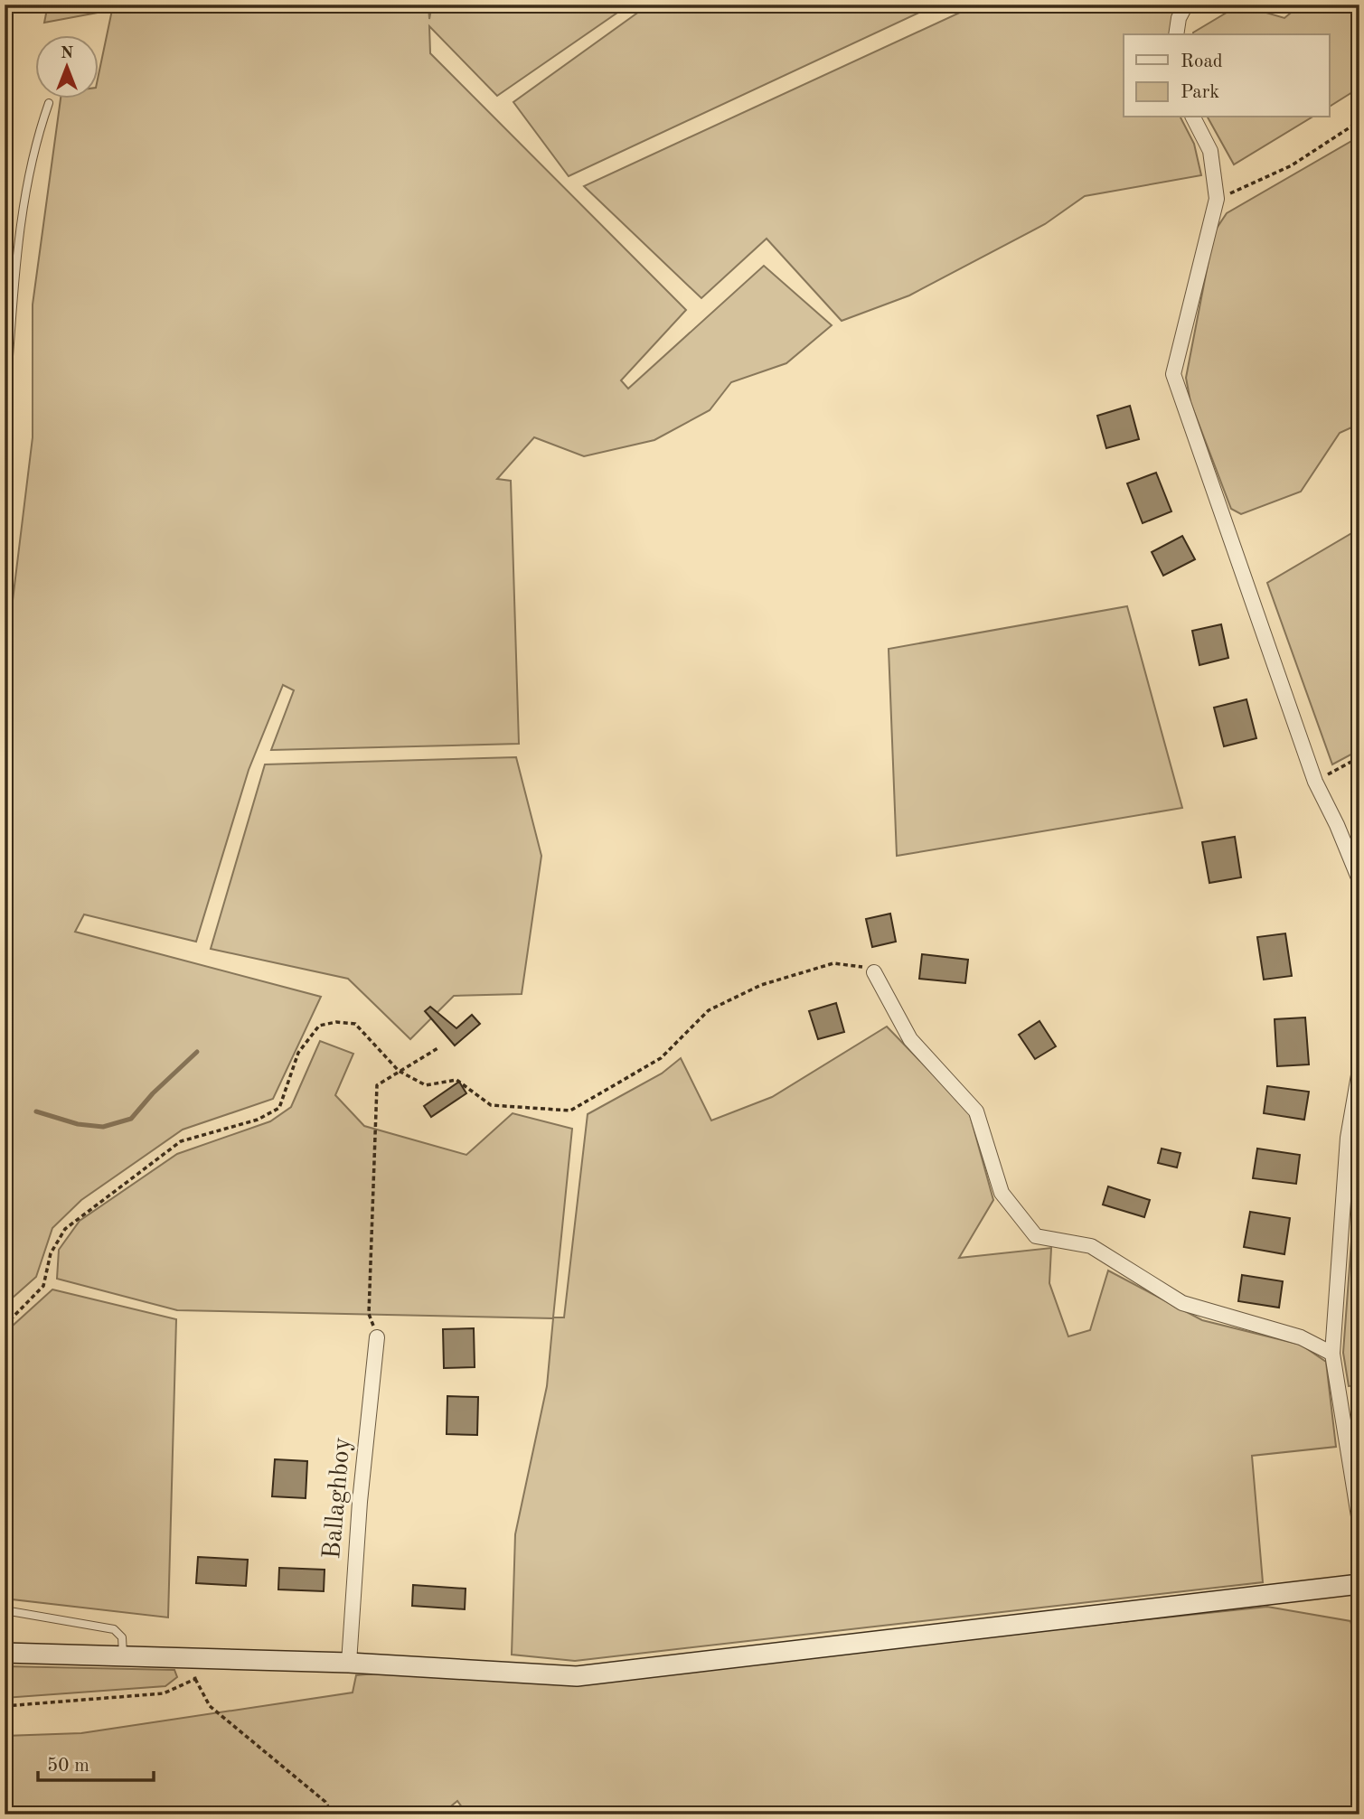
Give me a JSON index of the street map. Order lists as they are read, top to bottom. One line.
{"streets":{"street":["Ballaghboy"]},"legend":["Road","Park"],"scale_bar":"50 m","north":"top"}
